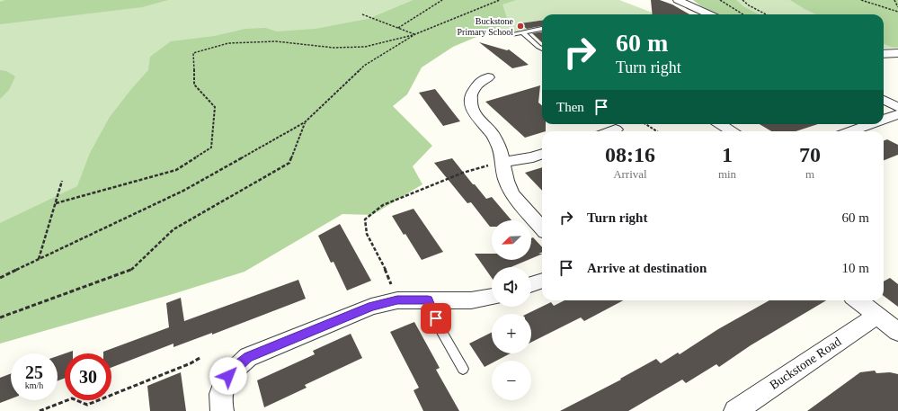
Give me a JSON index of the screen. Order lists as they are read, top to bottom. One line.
{"streets":{"street":["Buckstone Road"]},"places":["Buckstone Primary School"],"north":"bottom left","page":{"turn":["60 m","Turn right"],"then":"Then","eta":["08:16","Arrival","1","min","70","m"],"list":[{"name":"Turn right","value":"60 m"},{"name":"Arrive at destination","value":"10 m"}],"map_buttons":["+","−"],"speed":"25 km/h","limit":"30"}}
